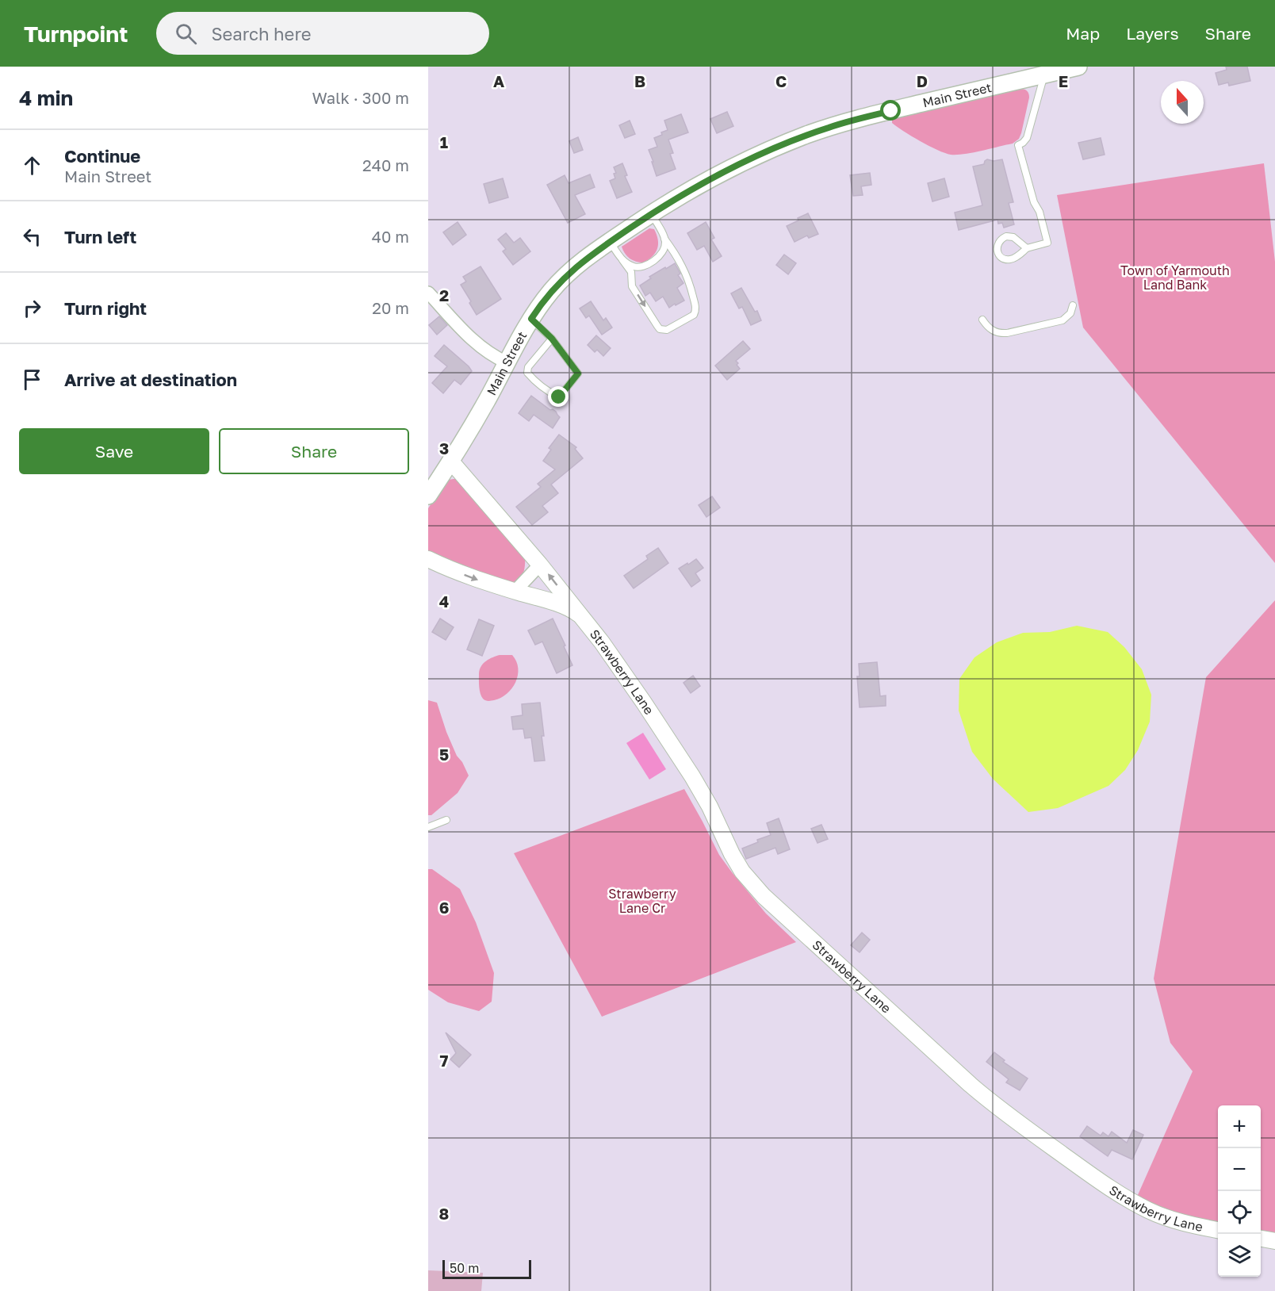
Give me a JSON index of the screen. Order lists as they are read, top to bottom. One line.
{"streets":{"main road":["Main Street"],"street":["Strawberry Lane"]},"crossings":[["Main Street","Strawberry Lane"]],"parks":["Town of Yarmouth Land Bank","Strawberry Lane Cr"],"scale_bar":"50 m","north":"top","page":{"header":"Turnpoint","search":"Search here","nav":["Map","Layers","Share"],"heading":["4 min","Walk · 300 m"],"list":[["Continue","Main Street","240 m"],["Turn left","40 m"],["Turn right","20 m"],"Arrive at destination"],"buttons":["Save","Share"],"map_buttons":["+","−"],"scale":"50 m"},"grid":{"columns":["A","B","C","D","E"],"rows":["1","2","3","4","5","6","7","8"]}}
